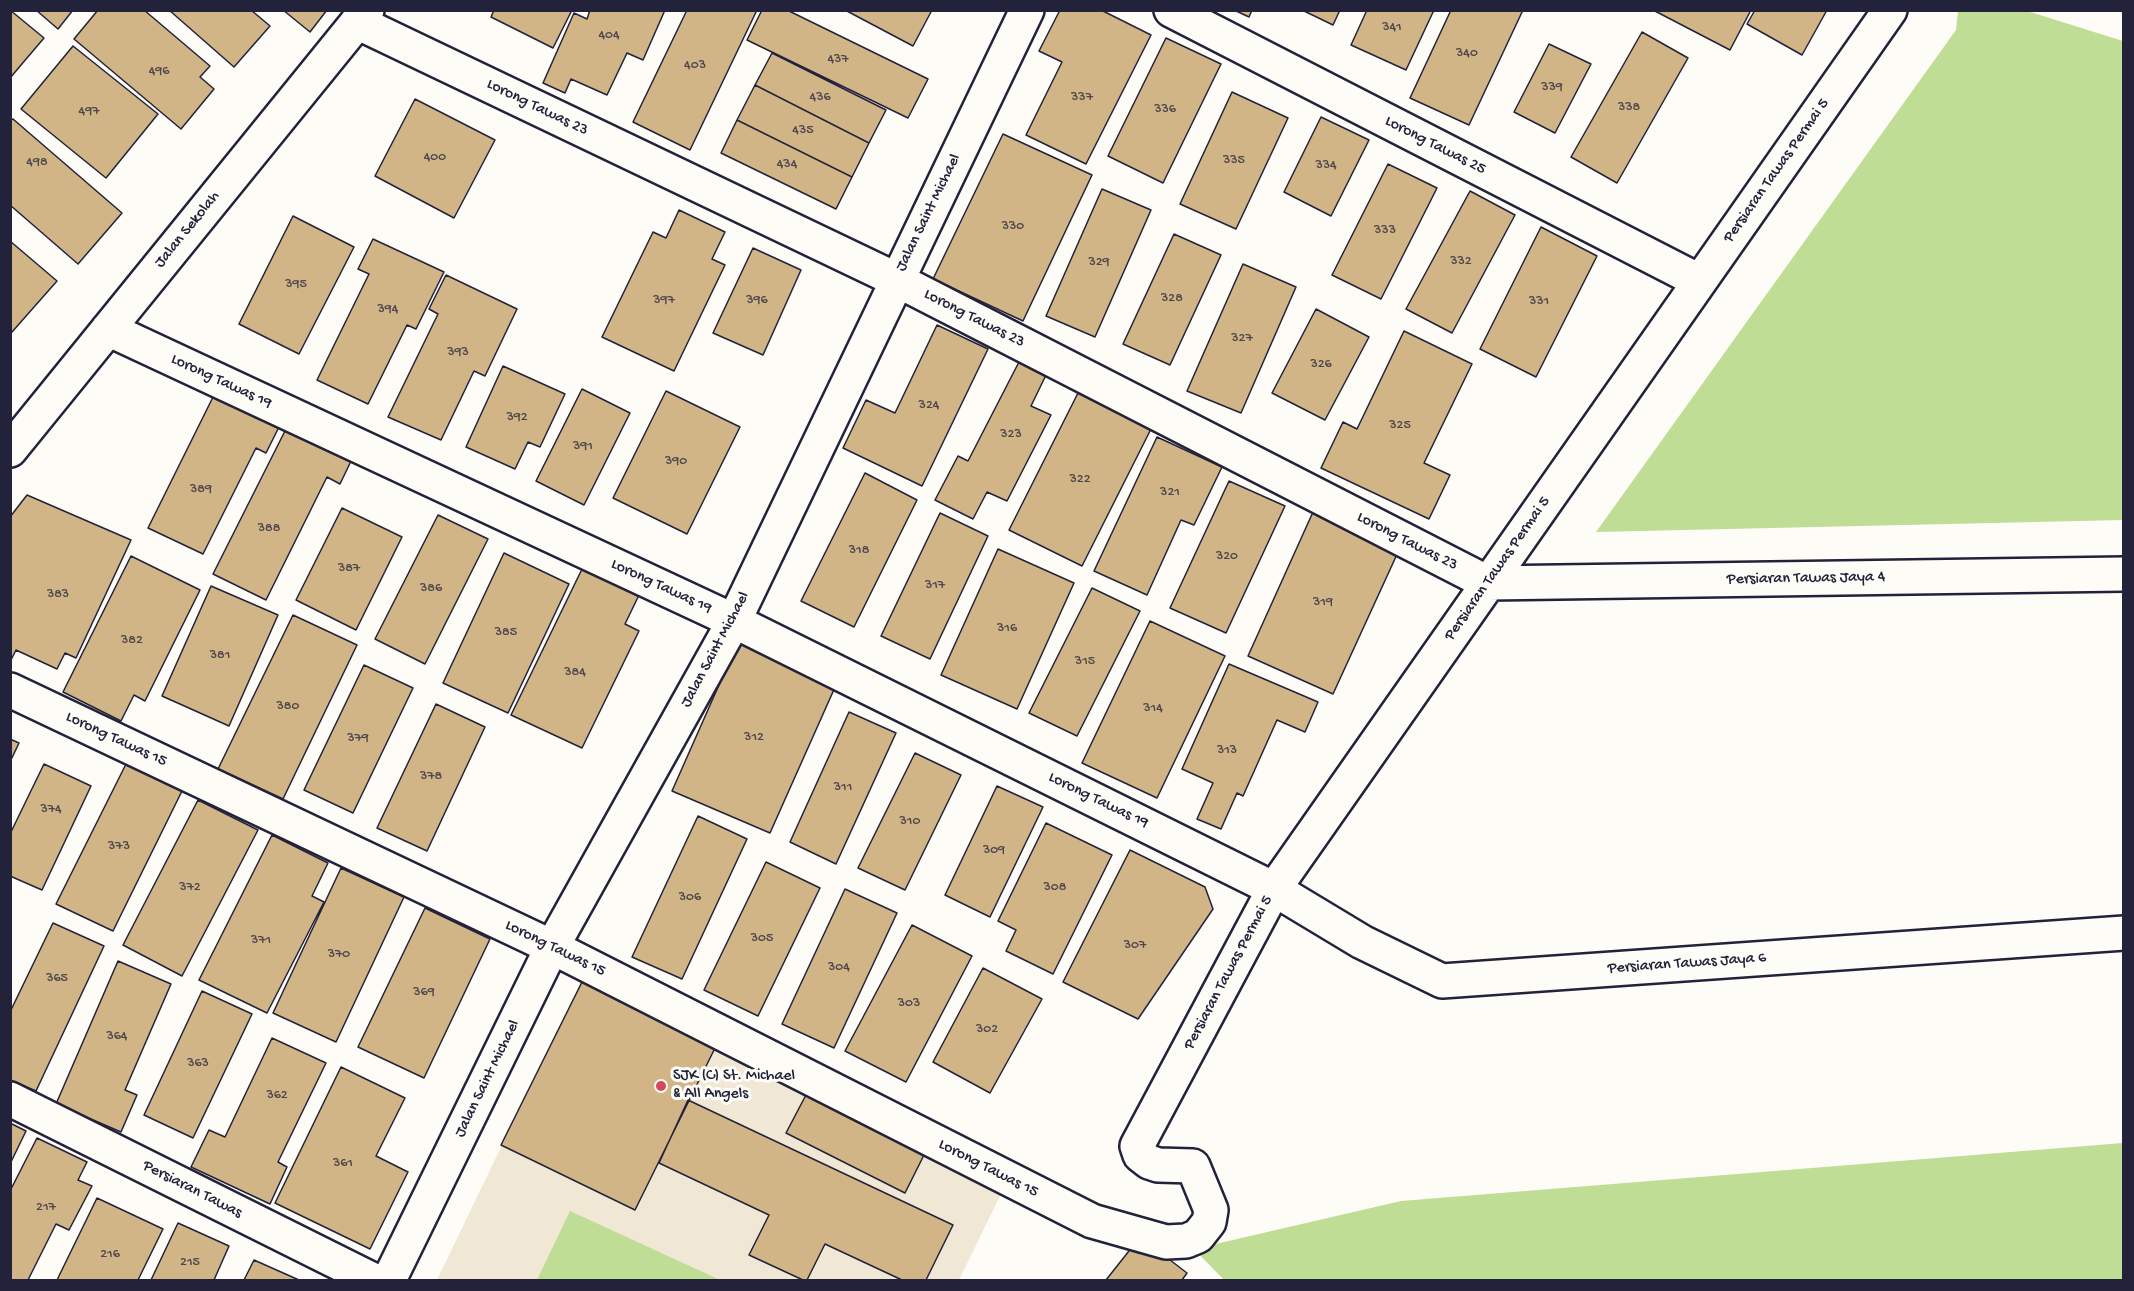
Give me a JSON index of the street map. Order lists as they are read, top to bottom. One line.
{"streets":{"street":["Lorong Tawas 23","Lorong Tawas 25","Persiaran Tawas Permai 5","Jalan Saint Michael","Jalan Sekolah","Lorong Tawas 19","Persiaran Tawas Jaya 4","Lorong Tawas 15","Persiaran Tawas Jaya 6","Persiaran Tawas"]},"crossings":[["Lorong Tawas 23","Persiaran Tawas Permai 5"],["Lorong Tawas 23","Jalan Saint Michael"],["Lorong Tawas 23","Jalan Sekolah"],["Lorong Tawas 23","Persiaran Tawas Jaya 4"],["Lorong Tawas 25","Persiaran Tawas Permai 5"],["Persiaran Tawas Permai 5","Lorong Tawas 19"],["Persiaran Tawas Permai 5","Persiaran Tawas Jaya 4"],["Persiaran Tawas Permai 5","Lorong Tawas 15"],["Persiaran Tawas Permai 5","Persiaran Tawas Jaya 6"],["Jalan Saint Michael","Lorong Tawas 19"],["Jalan Saint Michael","Lorong Tawas 15"],["Jalan Sekolah","Lorong Tawas 19"],["Lorong Tawas 19","Persiaran Tawas Jaya 6"]],"places":["SJK (C) St. Michael & All Angels"],"house_numbers":["341","404","340","437","403","496","339","436","337","338","336","497","435","400","335","498","434","334","330","333","332","329","395","328","397","396","331","394","327","393","326","324","392","325","323","391","390","322","389","321","388","318","320","387","317","386","383","319","316","385","382","381","315","384","380","314","312","379","313","378","311","374","310","373","309","372","308","306","305","371","307","370","304","365","369","303","302","364","363","362","361","217","216","215"]}
